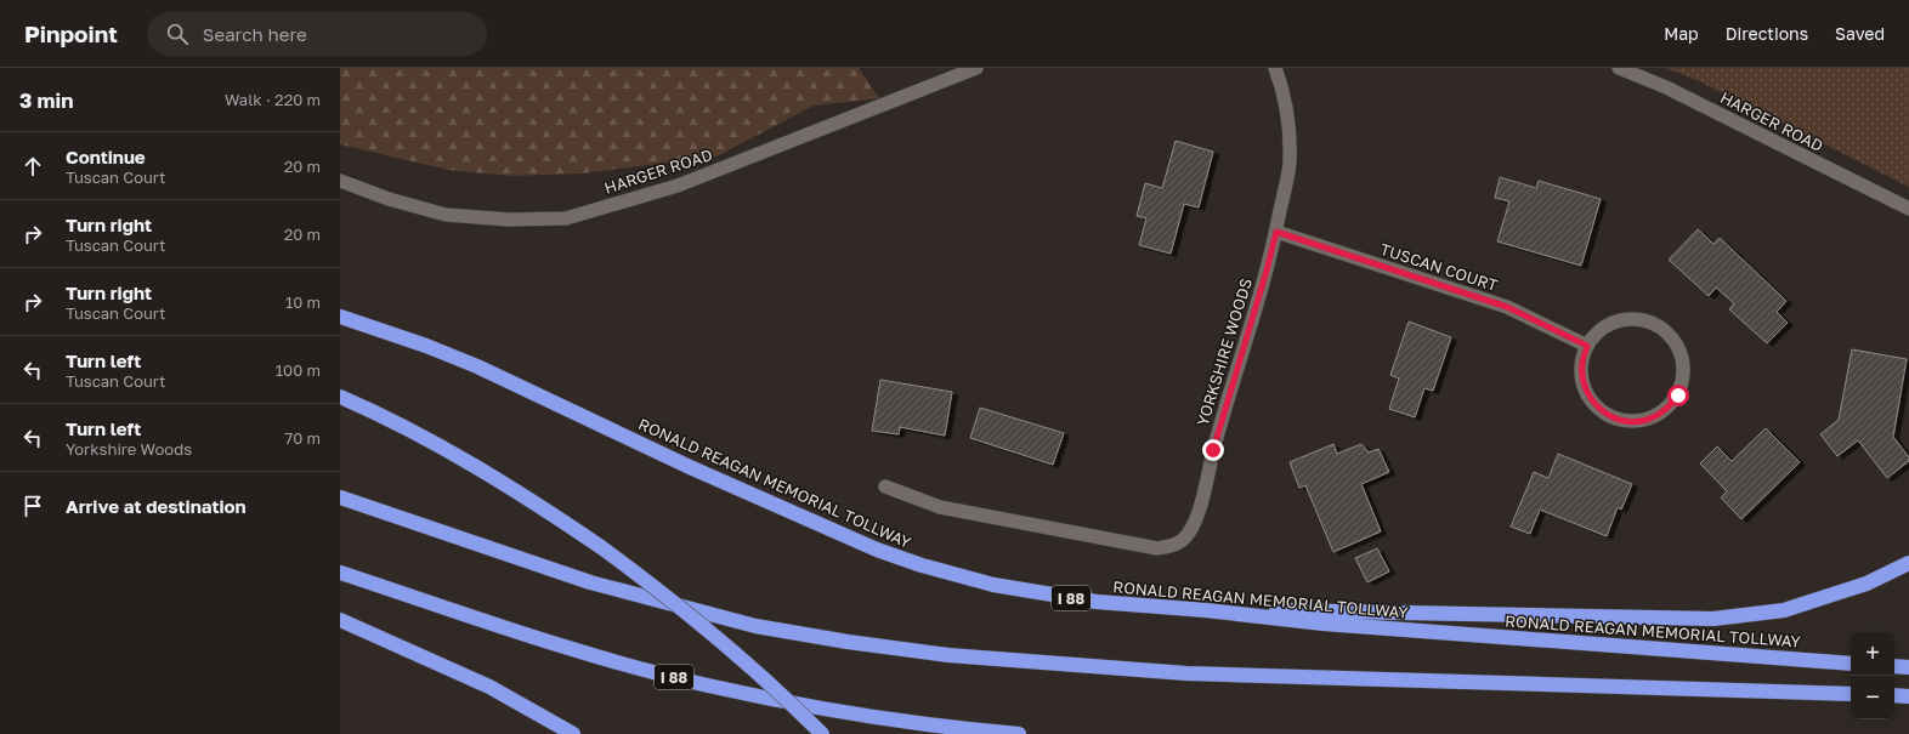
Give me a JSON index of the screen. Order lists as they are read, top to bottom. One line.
{"streets":{"highway":["RONALD REAGAN MEMORIAL TOLLWAY","I 88"],"street":["HARGER ROAD","TUSCAN COURT","YORKSHIRE WOODS"]},"crossings":[["TUSCAN COURT","YORKSHIRE WOODS"]],"page":{"header":"Pinpoint","search":"Search here","nav":["Map","Directions","Saved"],"heading":["3 min","Walk · 220 m"],"list":[["Continue","Tuscan Court","20 m"],["Turn right","Tuscan Court","20 m"],["Turn right","Tuscan Court","10 m"],["Turn left","Tuscan Court","100 m"],["Turn left","Yorkshire Woods","70 m"],"Arrive at destination"],"map_buttons":["+","−"]}}
